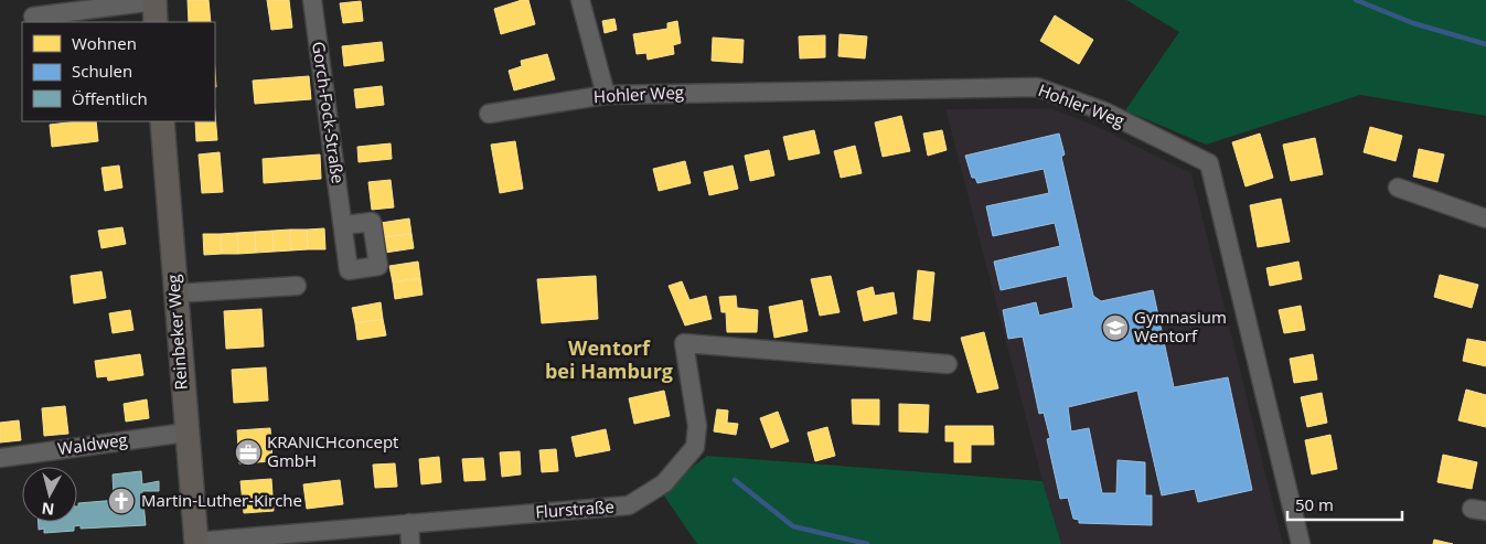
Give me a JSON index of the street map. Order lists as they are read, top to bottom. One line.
{"streets":{"main road":["Reinbeker Weg"],"street":["Hohler Weg","Gorch-Fock-Straße","Waldweg","Flurstraße"]},"crossings":[["Reinbeker Weg","Waldweg"],["Reinbeker Weg","Flurstraße"]],"districts":["Wentorf bei Hamburg"],"places":{"school or university":["Gymnasium Wentorf"],"office":["KRANICHconcept GmbH"],"church":["Martin-Luther-Kirche"]},"legend":["Wohnen","Schulen","Öffentlich"],"scale_bar":"50 m","north":"bottom"}
